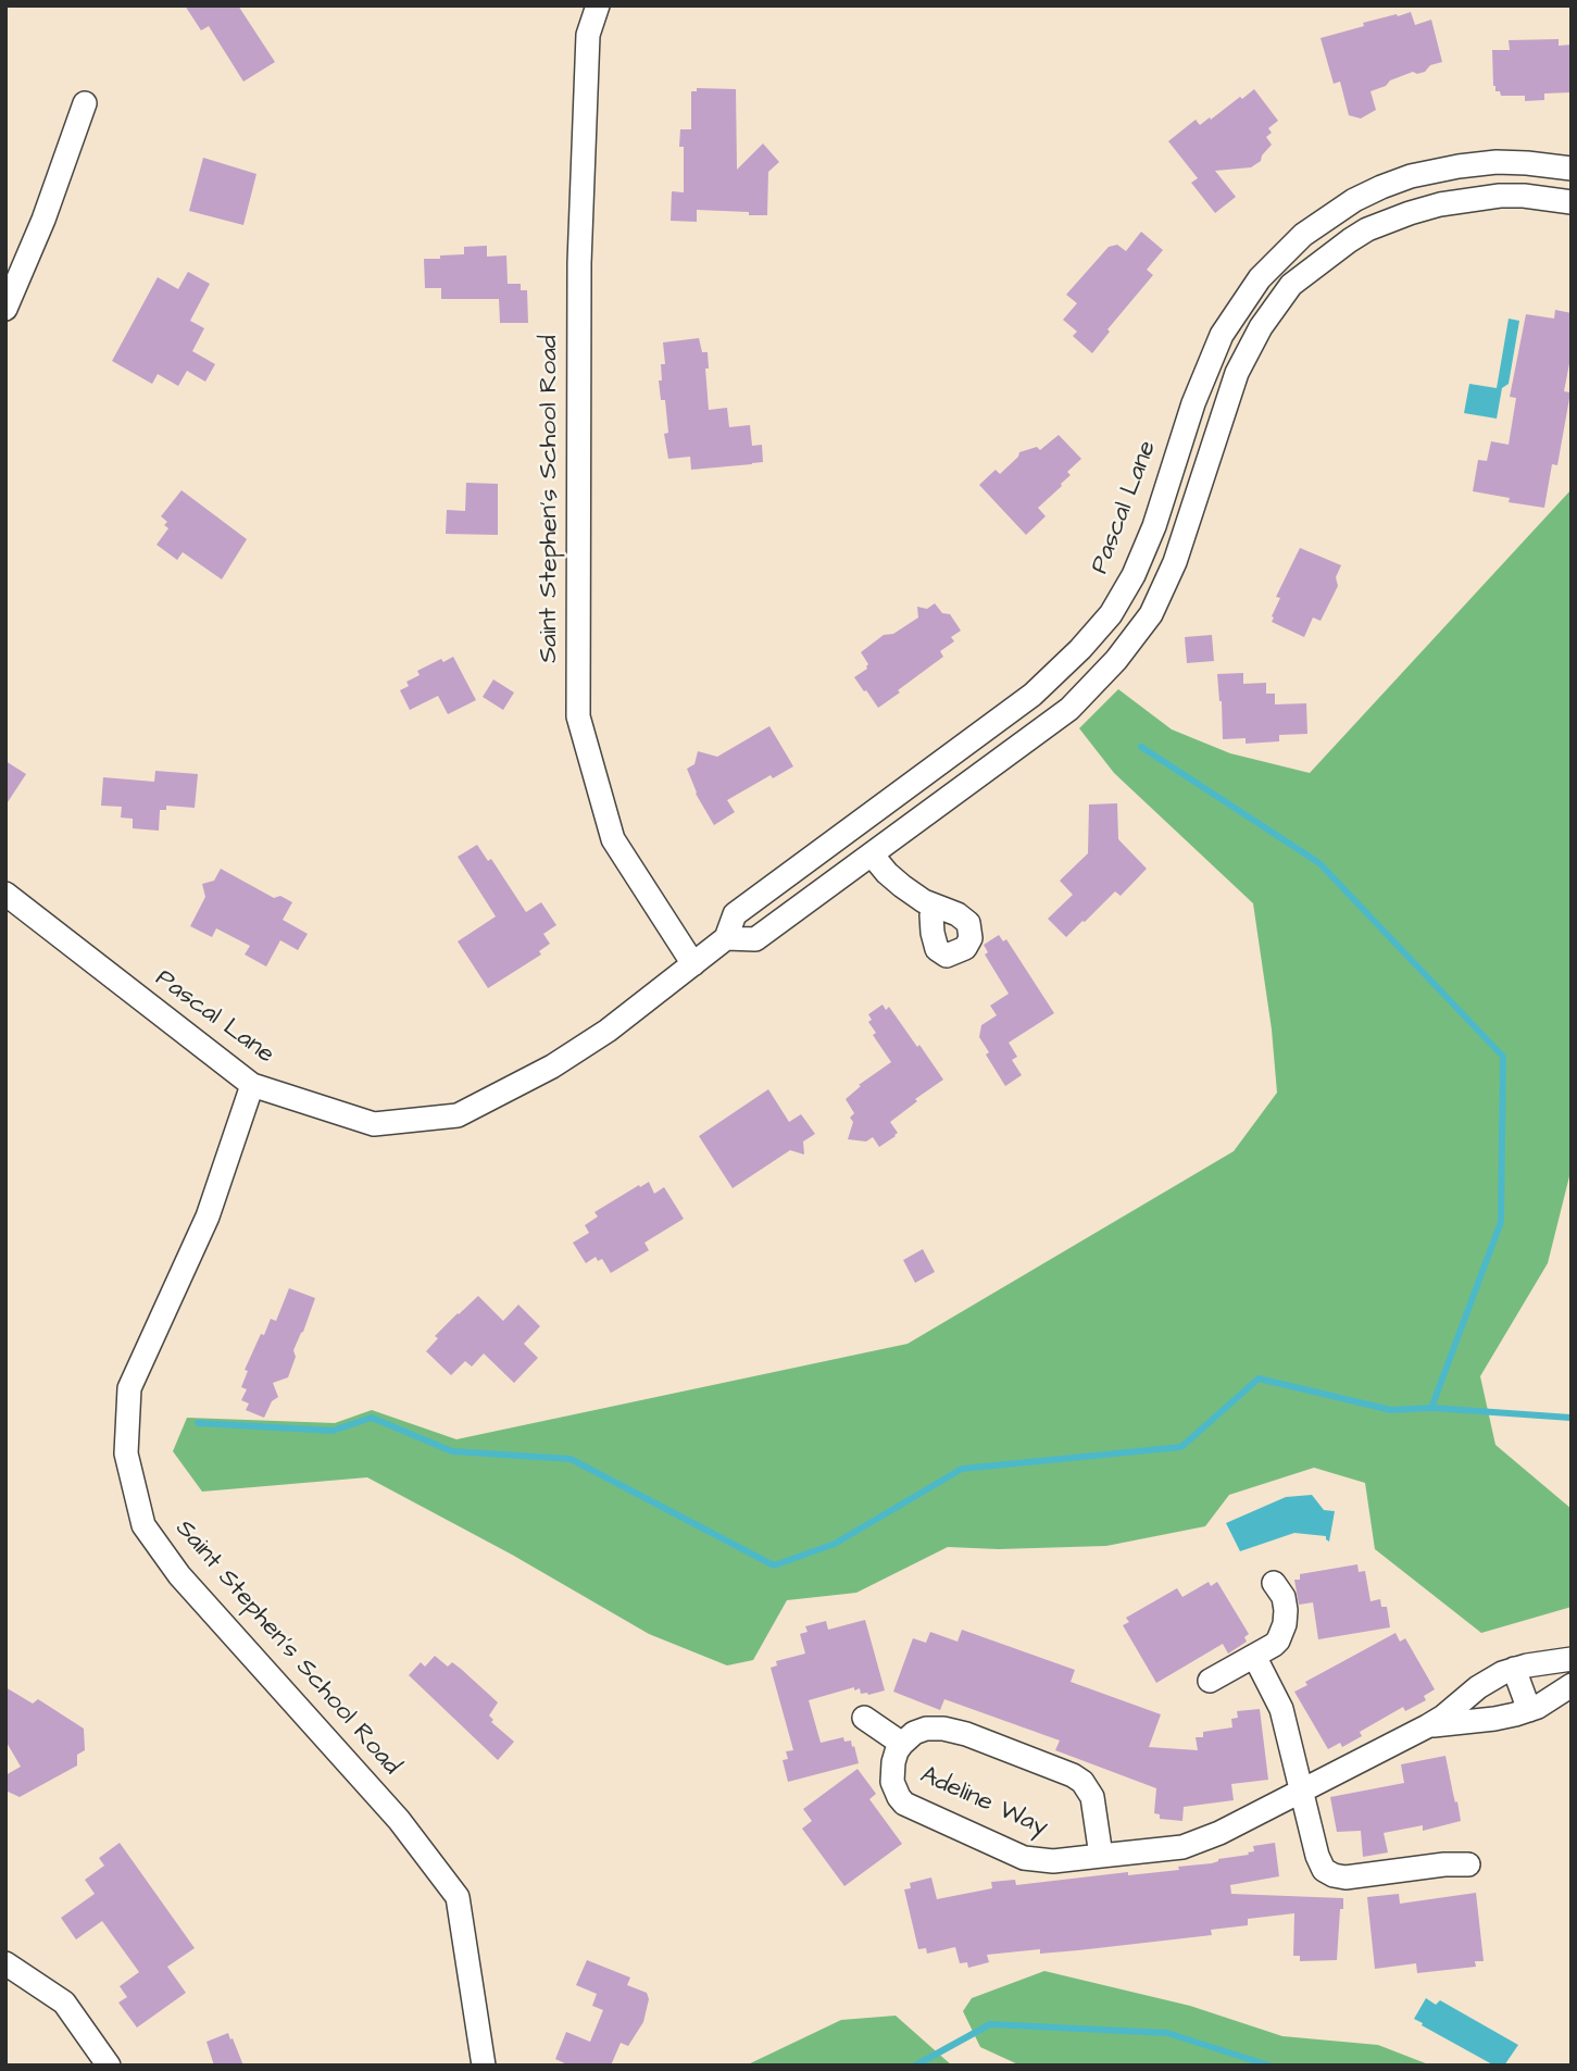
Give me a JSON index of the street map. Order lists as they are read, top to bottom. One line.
{"streets":{"street":["Saint Stephen's School Road","Pascal Lane","Adeline Way"]},"crossings":[["Saint Stephen's School Road","Pascal Lane"]]}
